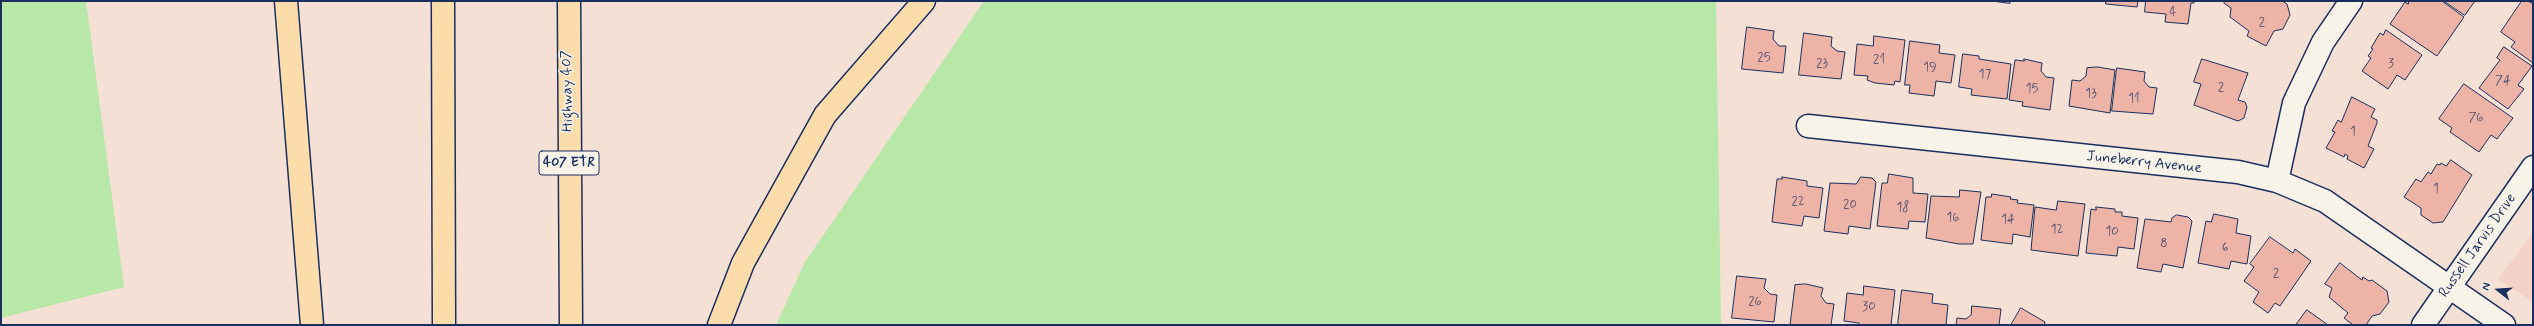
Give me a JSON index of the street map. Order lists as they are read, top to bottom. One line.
{"streets":{"highway":["Highway 407","407 ETR"],"street":["Juneberry Avenue","Russell Jarvis Drive"]},"crossings":[["Juneberry Avenue","Russell Jarvis Drive"]],"house_numbers":["4","2","25","21","23","3","19","17","74","2","15","13","11","76","1","1","22","20","18","16","14","12","10","8","6","2","26","30"],"north":"left"}
